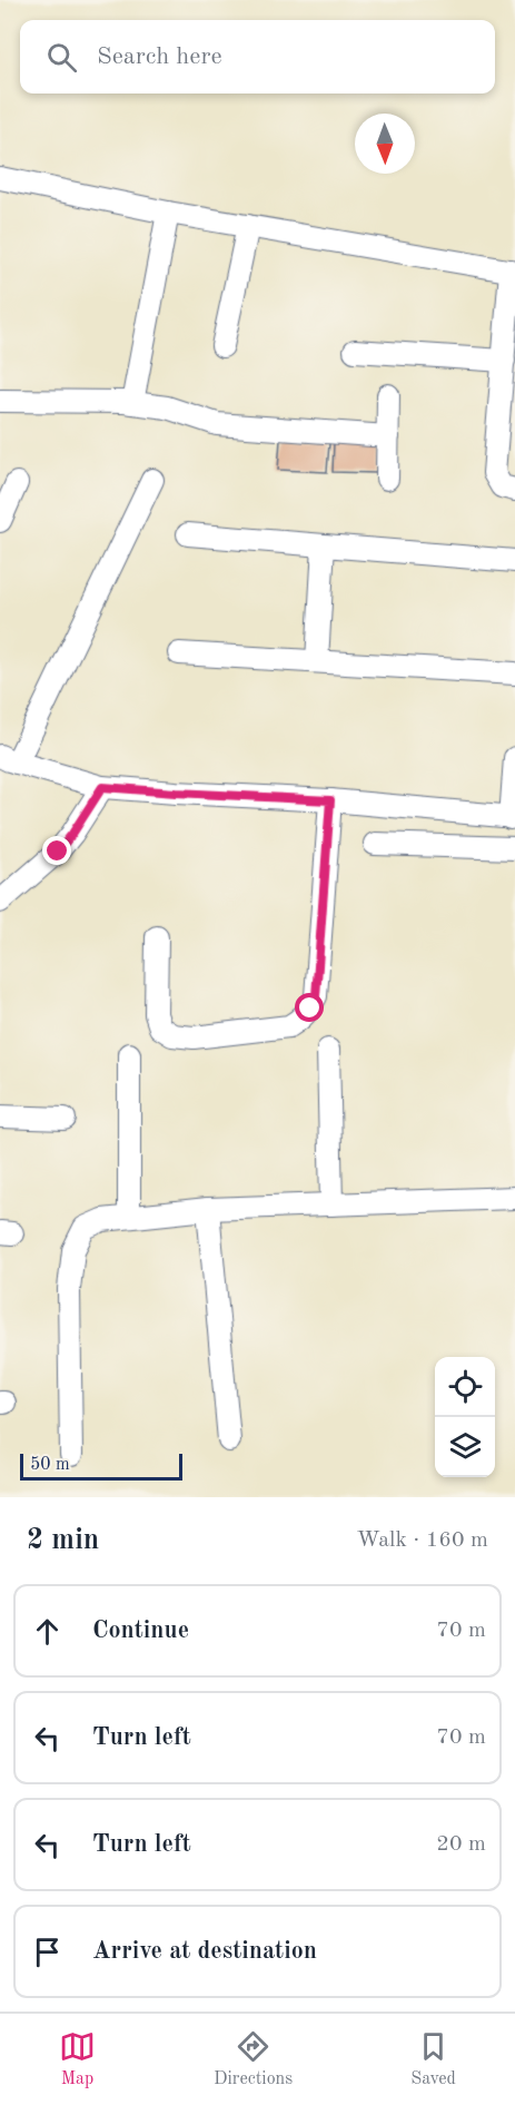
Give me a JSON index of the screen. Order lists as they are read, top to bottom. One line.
{"scale_bar":"50 m","north":"bottom","page":{"search":"Search here","scale":"50 m","heading":["2 min","Walk · 160 m"],"list":[["Continue","70 m"],["Turn left","70 m"],["Turn left","20 m"],"Arrive at destination"],"nav":["Map","Directions","Saved"]}}
